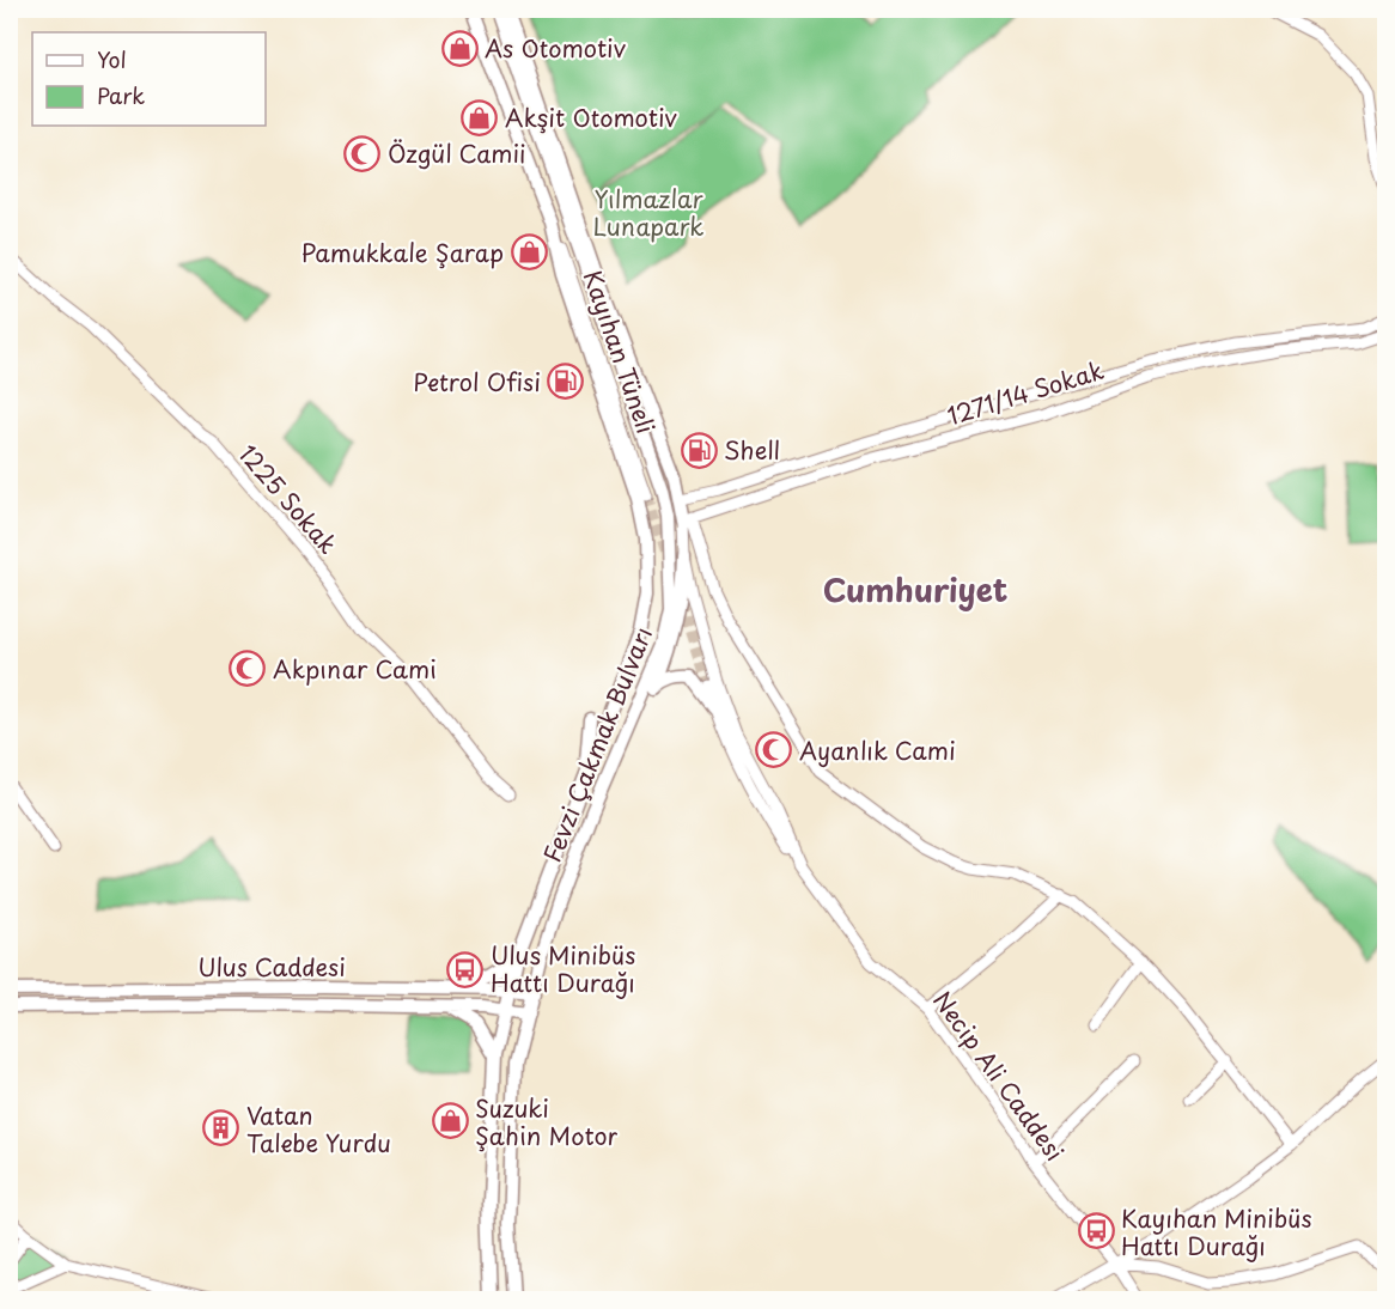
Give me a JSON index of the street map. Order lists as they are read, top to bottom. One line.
{"streets":{"main road":["Fevzi Çakmak Bulvarı","Ulus Caddesi"],"street":["Kayıhan Tüneli","1271/14 Sokak","1225 Sokak","Necip Ali Caddesi"]},"crossings":[["Kayıhan Tüneli","Fevzi Çakmak Bulvarı"],["1271/14 Sokak","Necip Ali Caddesi"],["Fevzi Çakmak Bulvarı","Ulus Caddesi"]],"districts":["Cumhuriyet"],"parks":["Yılmazlar Lunapark"],"places":{"shop":["As Otomotiv","Akşit Otomotiv","Pamukkale Şarap","Suzuki Şahin Motor"],"mosque":["Özgül Camii","Akpınar Cami","Ayanlık Cami"],"fuel station":["Petrol Ofisi","Shell"],"bus stop":["Ulus Minibüs Hattı Durağı","Kayıhan Minibüs Hattı Durağı"],"building":["Vatan Talebe Yurdu"]},"legend":["Yol","Park"]}
